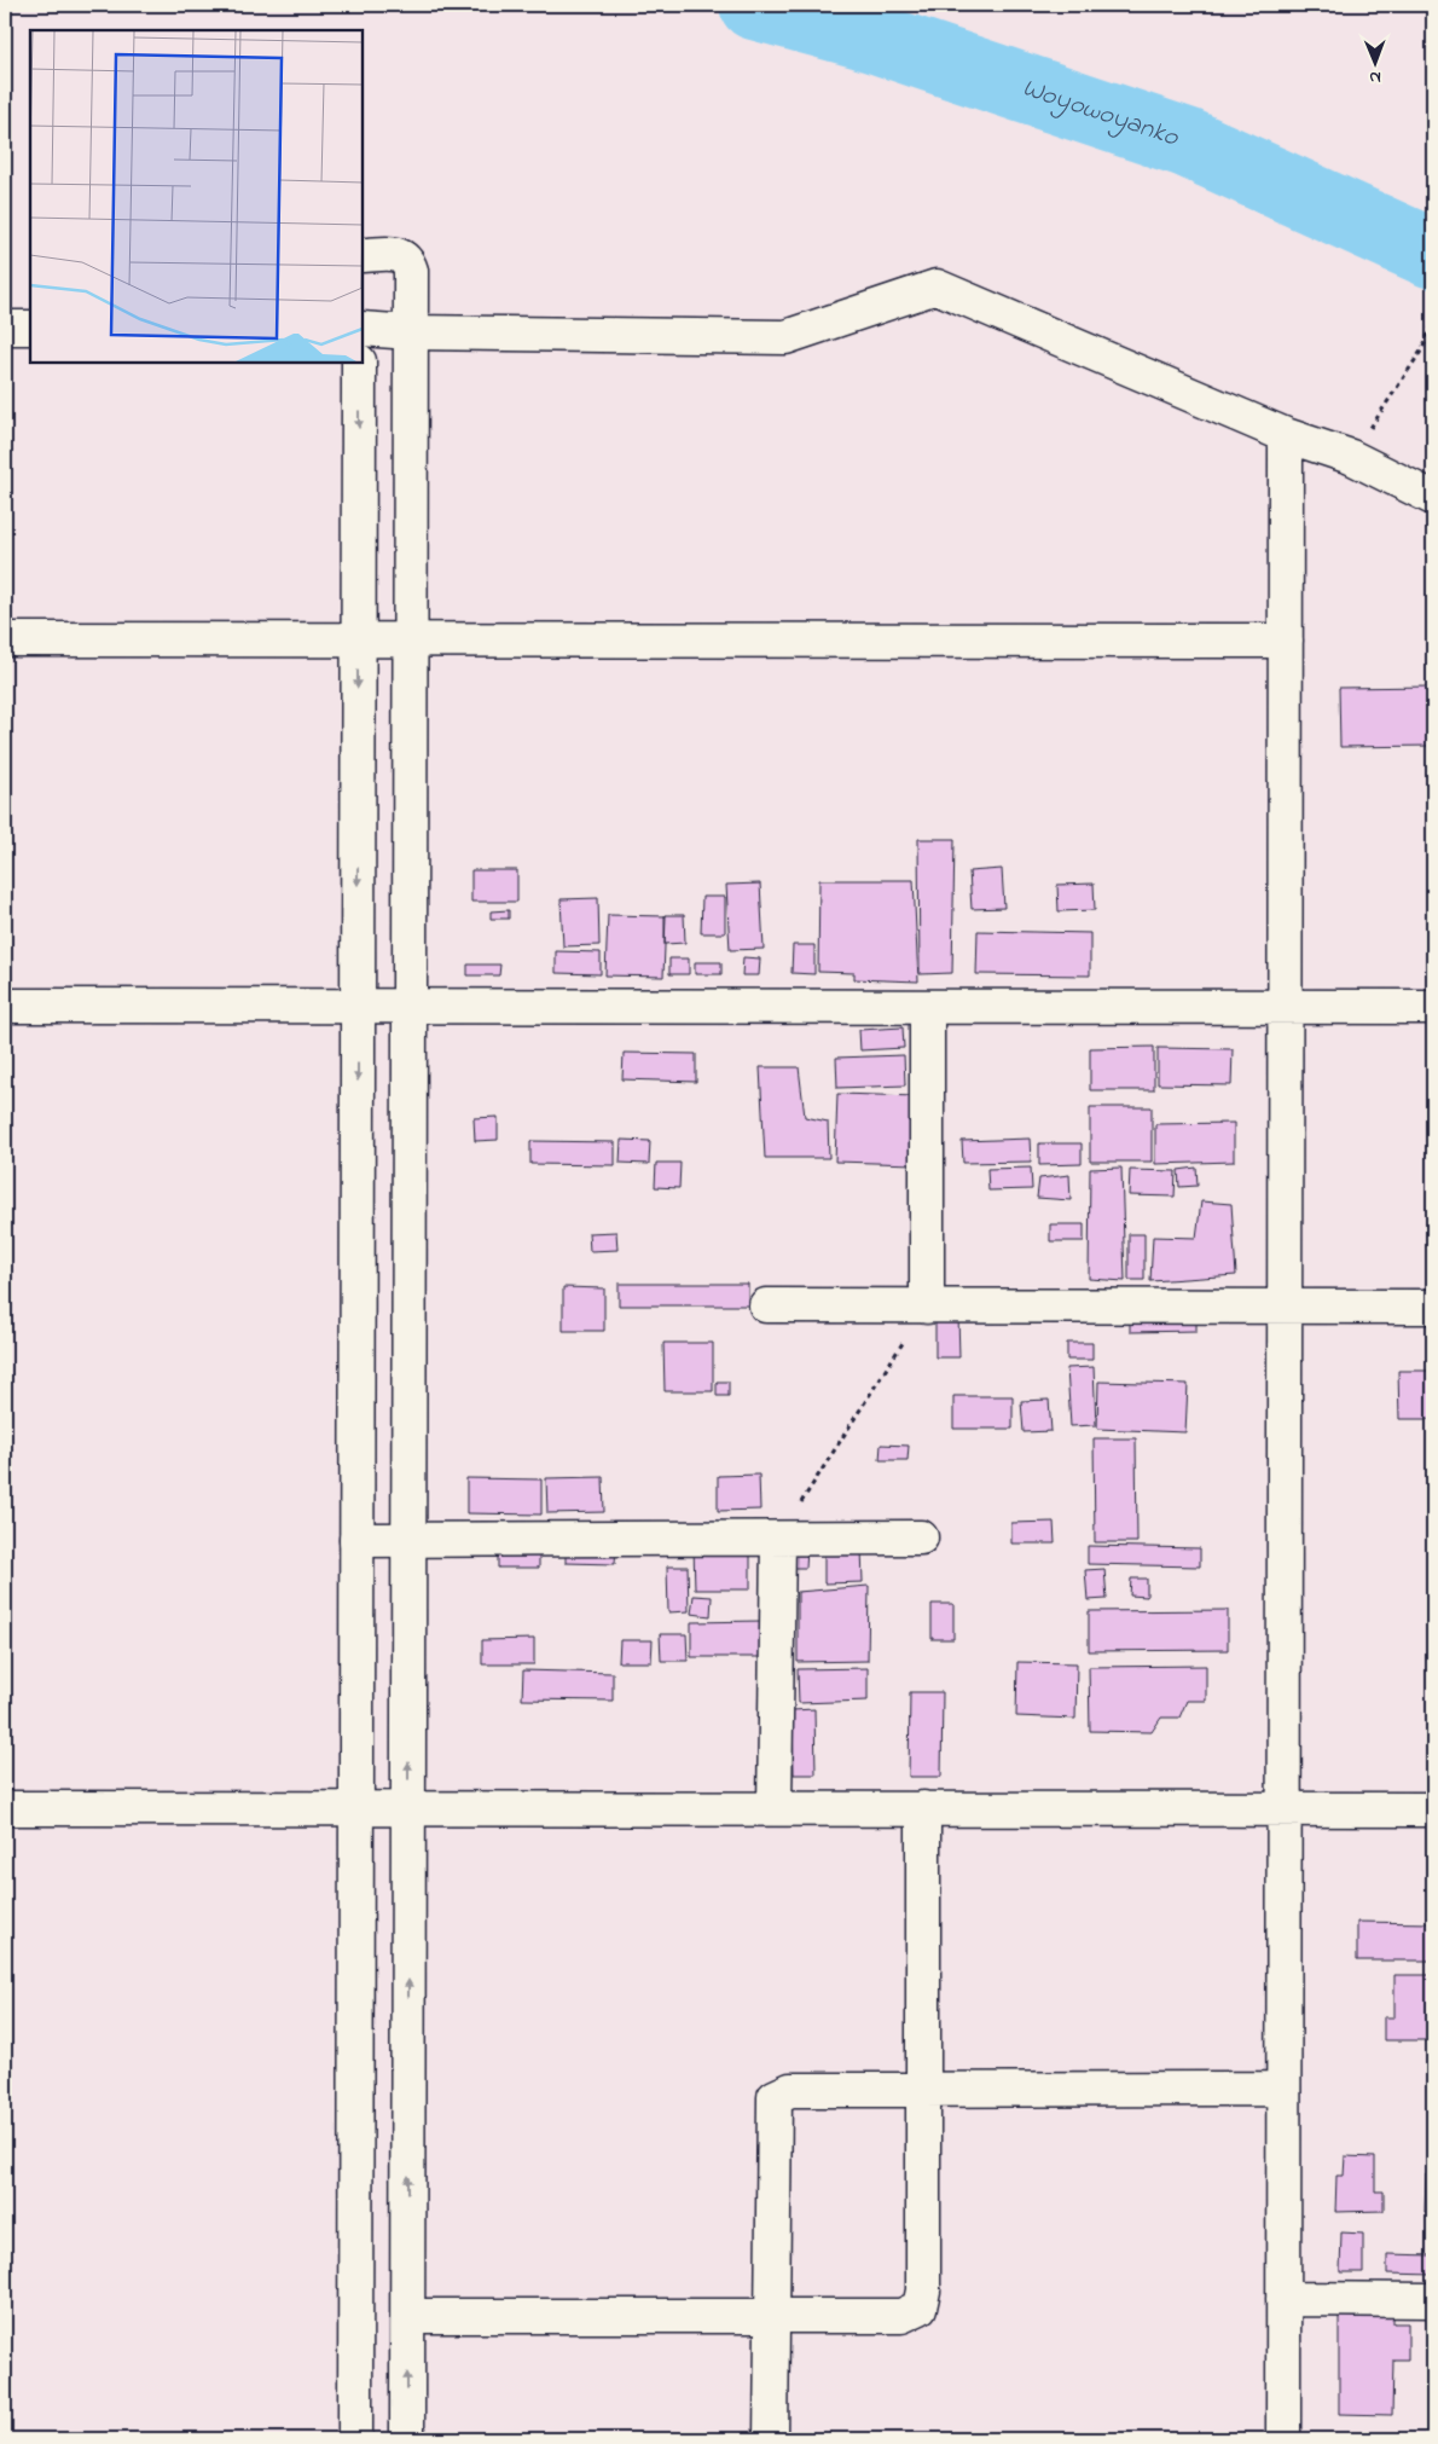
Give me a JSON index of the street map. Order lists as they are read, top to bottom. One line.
{"water":["Woyowoyanko"],"north":"bottom"}
